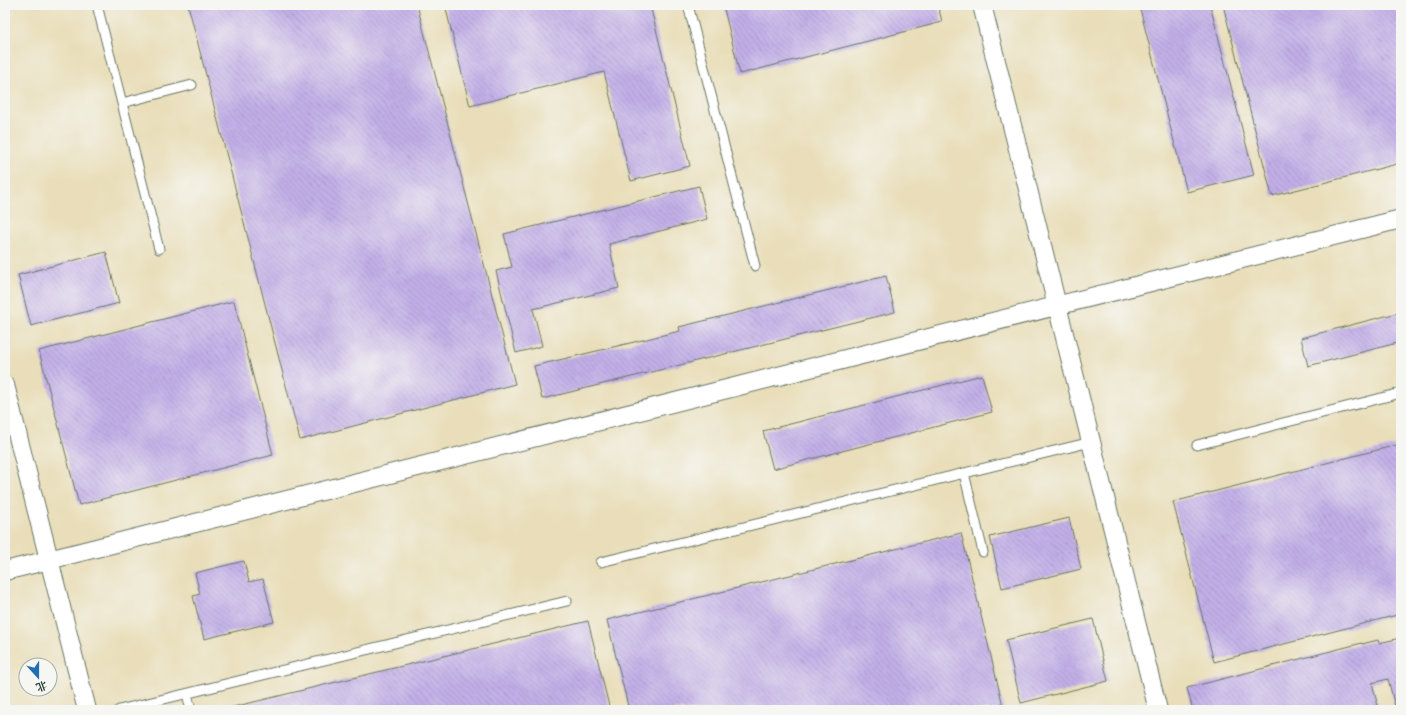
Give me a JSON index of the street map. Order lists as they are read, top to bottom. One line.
{"north":"bottom"}
